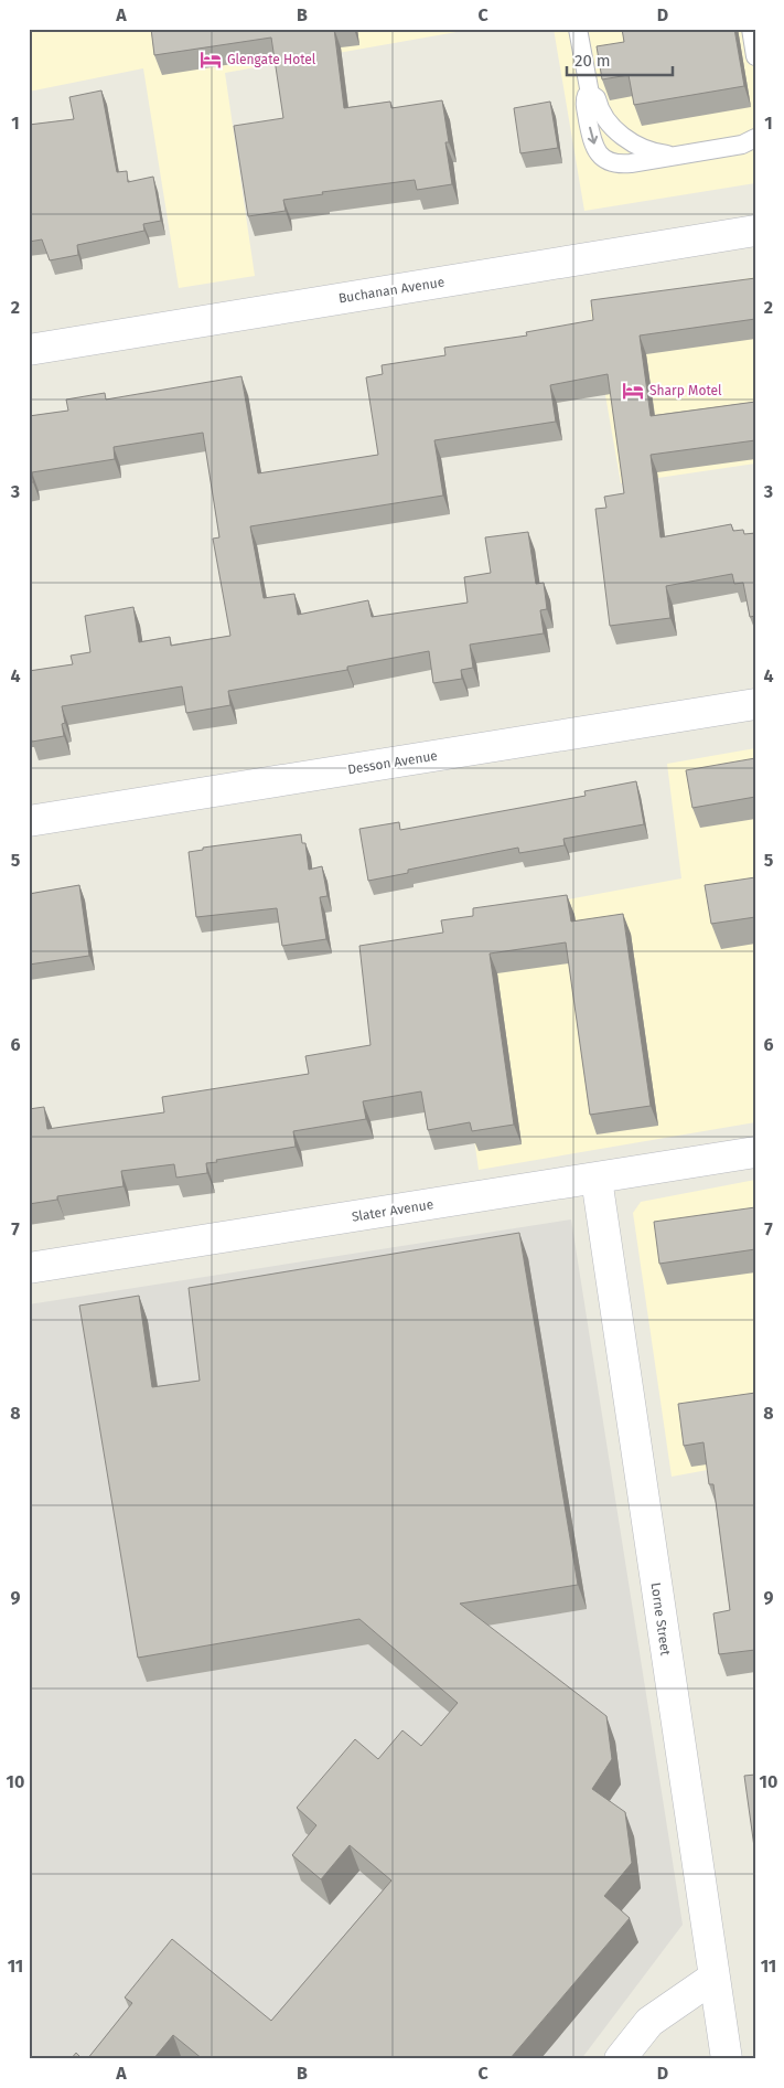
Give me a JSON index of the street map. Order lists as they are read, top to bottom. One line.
{"streets":{"street":["Buchanan Avenue","Desson Avenue","Slater Avenue","Lorne Street"]},"crossings":[["Slater Avenue","Lorne Street"]],"places":{"hotel":["Glengate Hotel","Sharp Motel"]},"scale_bar":"20 m","grid":{"columns":["A","B","C","D"],"rows":["1","2","3","4","5","6","7","8","9","10","11"]}}
